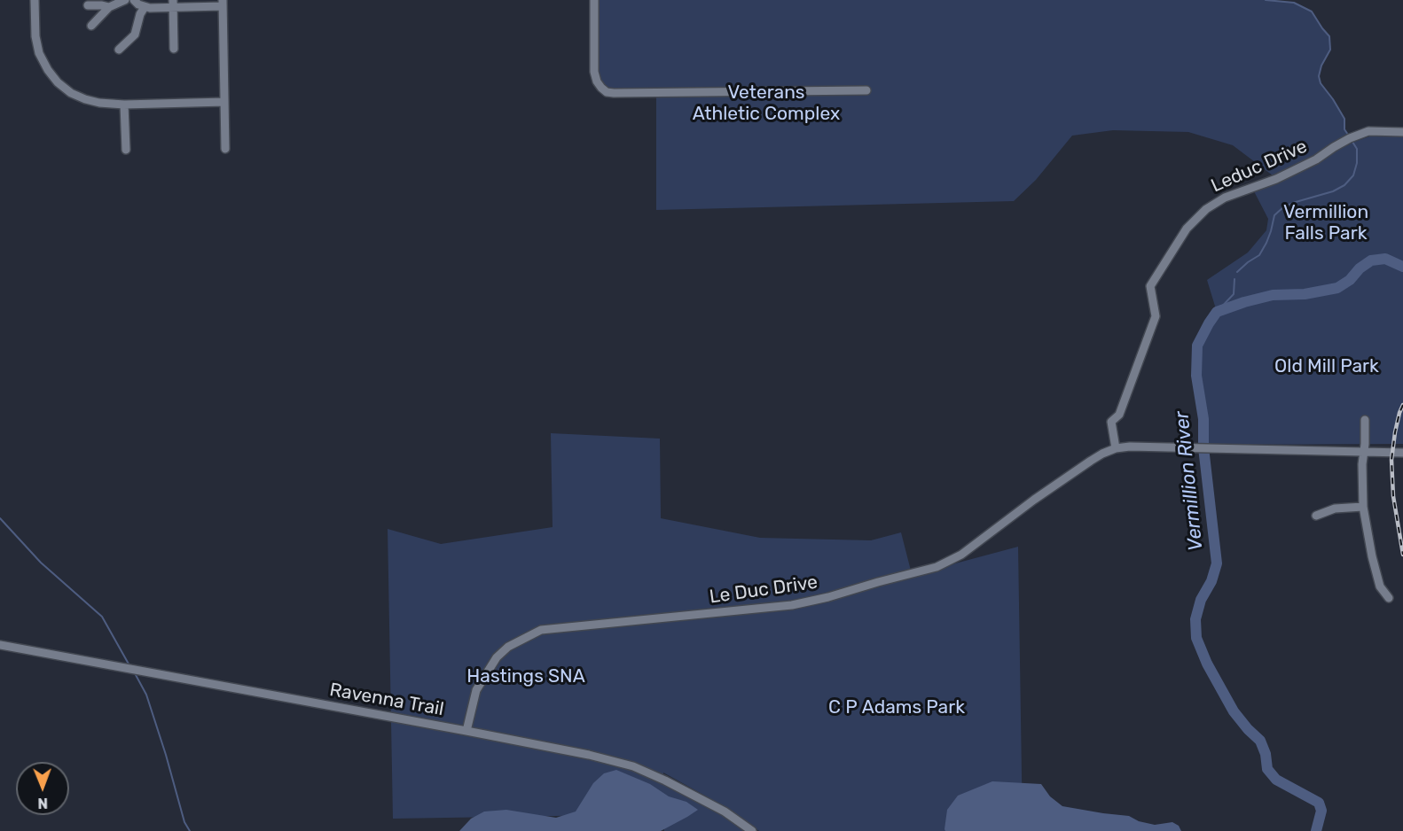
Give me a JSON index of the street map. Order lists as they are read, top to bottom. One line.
{"streets":{"street":["Leduc Drive","Le Duc Drive","Ravenna Trail"]},"crossings":[["Leduc Drive","Le Duc Drive"],["Le Duc Drive","Ravenna Trail"]],"water":["Vermillion River"],"parks":["Veterans Athletic Complex","Vermillion Falls Park","Old Mill Park","Hastings SNA","C P Adams Park"],"north":"bottom"}
